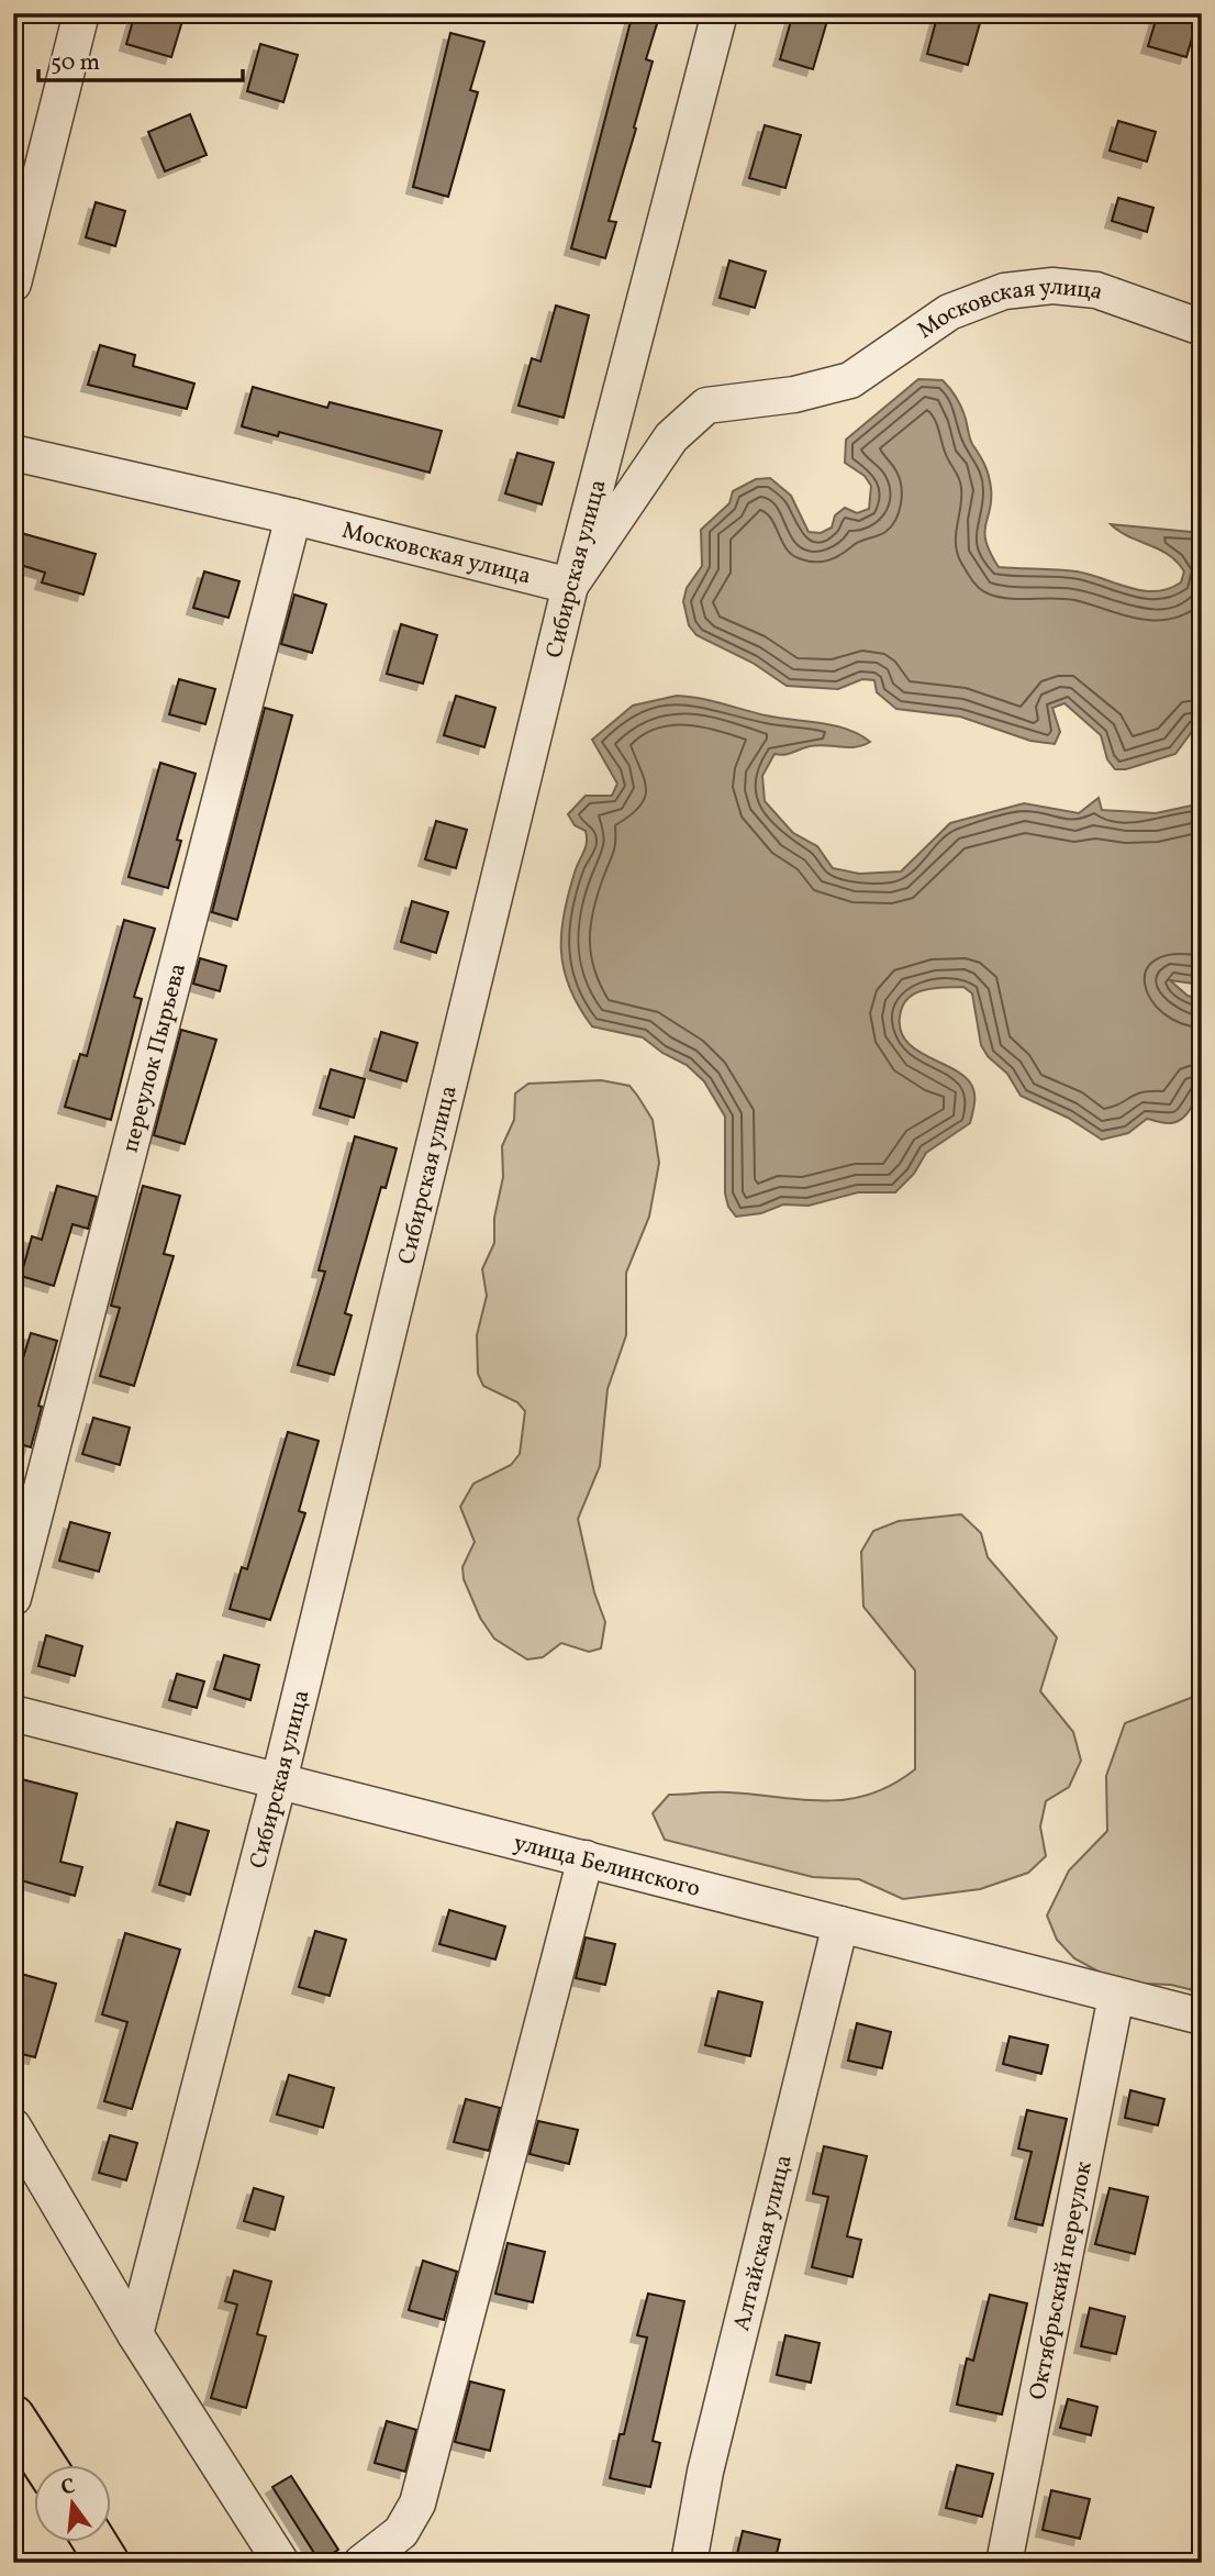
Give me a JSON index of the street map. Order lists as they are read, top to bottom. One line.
{"streets":{"street":["Московская улица","Сибирская улица","переулок Пырьева","улица Белинского","Алтайская улица","Октябрьский переулок"]},"crossings":[["Московская улица","Сибирская улица"],["Московская улица","переулок Пырьева"],["Сибирская улица","улица Белинского"],["улица Белинского","Алтайская улица"],["улица Белинского","Октябрьский переулок"]],"scale_bar":"50 m","north":"top"}
